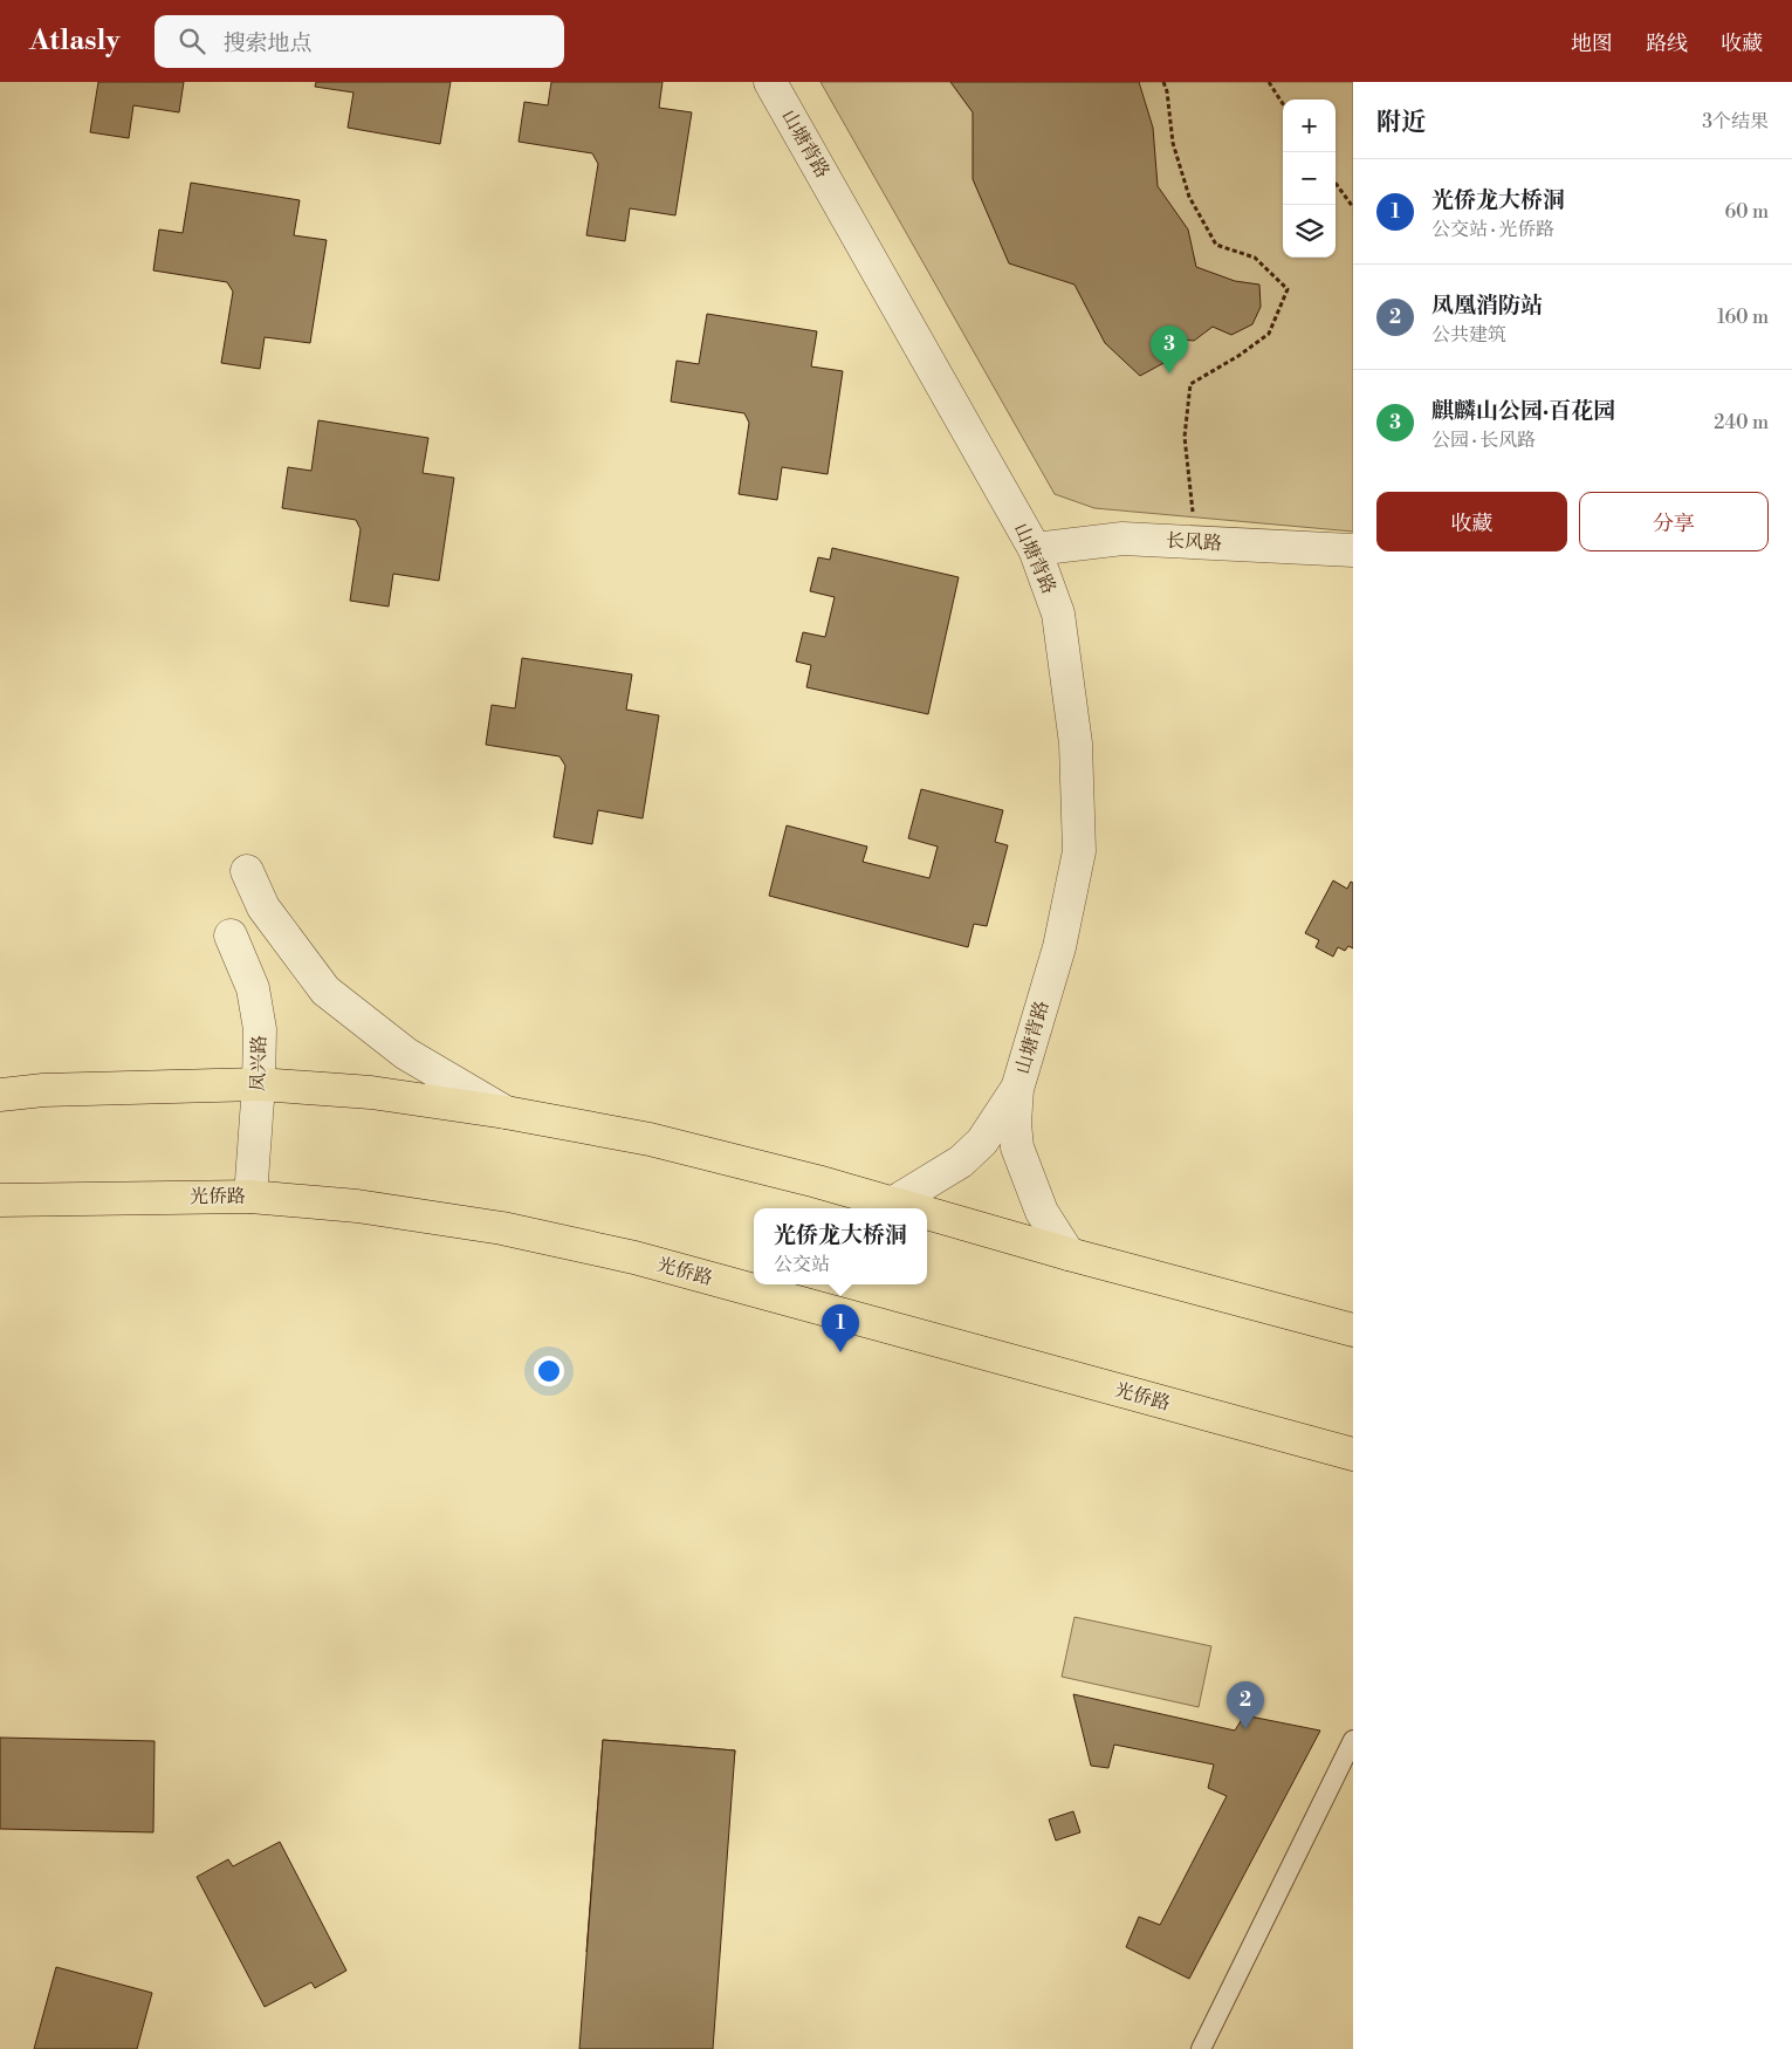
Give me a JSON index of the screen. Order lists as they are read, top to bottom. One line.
{"streets":{"main road":["光侨路"],"street":["山塘背路","长风路","凤兴路"]},"crossings":[["山塘背路","长风路"],["凤兴路","光侨路"]],"page":{"header":"Atlasly","search":"搜索地点","nav":["地图","路线","收藏"],"heading":["附近","3个结果"],"map_buttons":["+","−"],"list":[{"mark":"1","name":"光侨龙大桥洞","note":"公交站 · 光侨路","value":"60 m"},{"mark":"2","name":"凤凰消防站","note":"公共建筑","value":"160 m"},{"mark":"3","name":"麒麟山公园·百花园","note":"公园 · 长风路","value":"240 m"}],"pins":["3","1","2"],"buttons":["收藏","分享"],"popup":["光侨龙大桥洞","公交站"]}}
